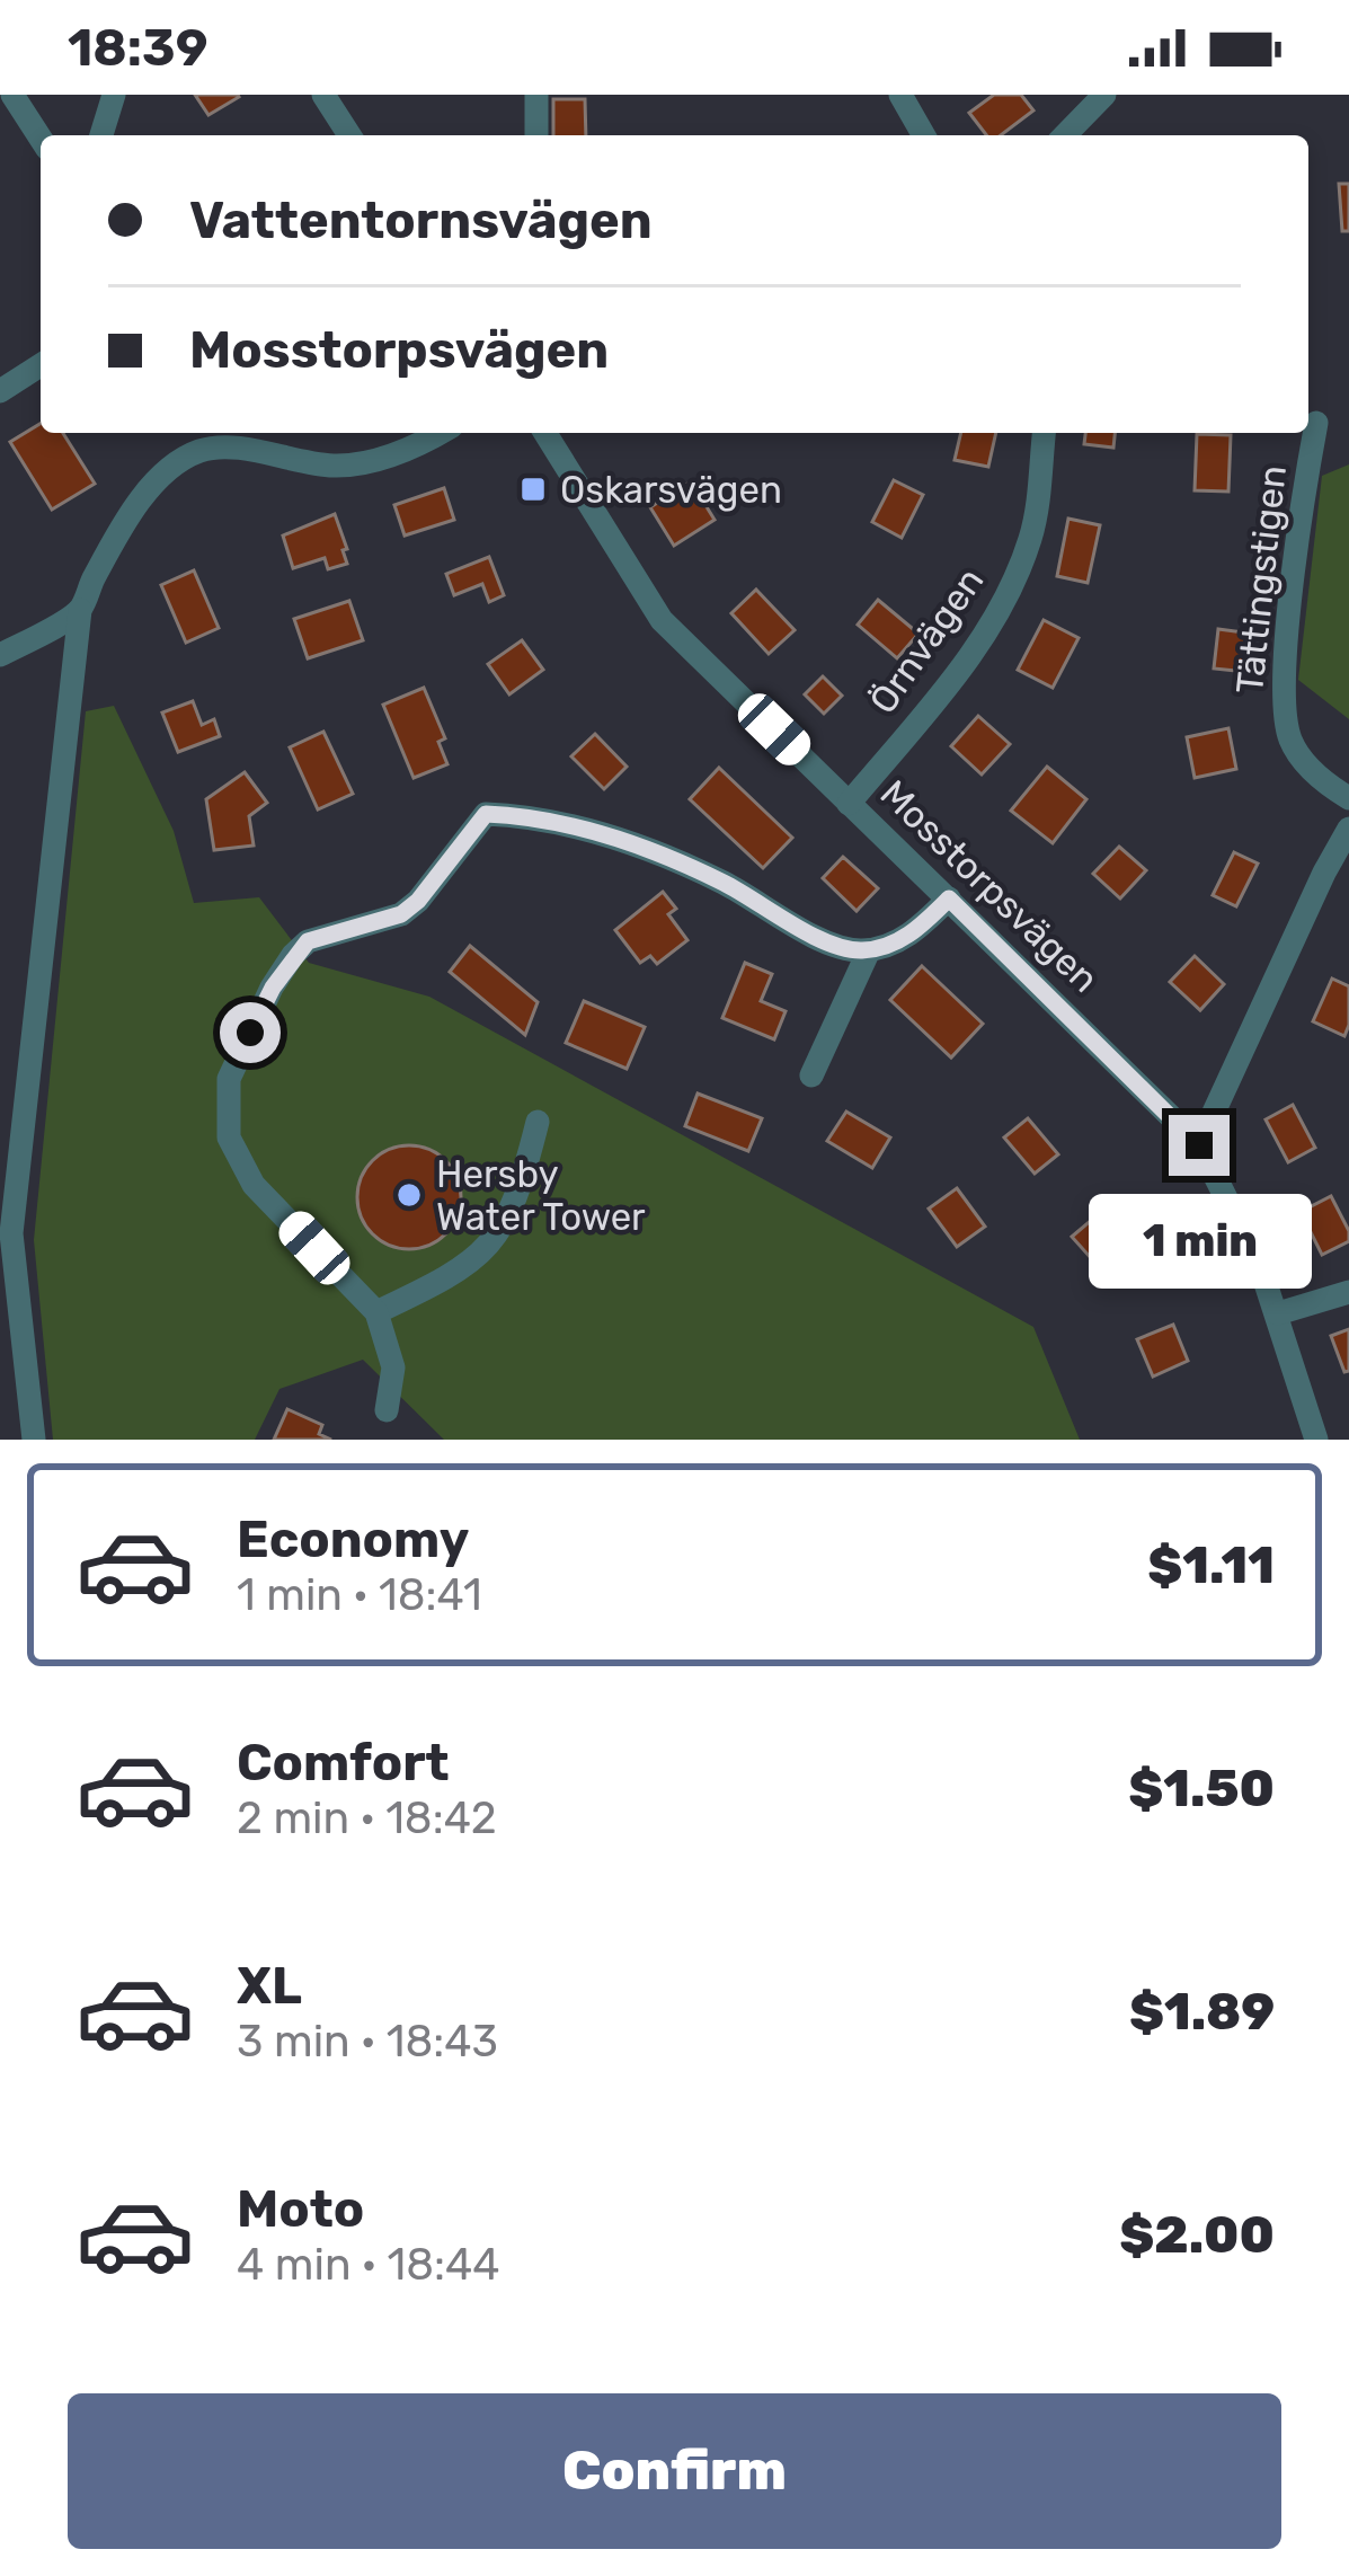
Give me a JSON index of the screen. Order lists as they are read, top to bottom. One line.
{"streets":{"street":["Tättingstigen","Örnvägen","Mosstorpsvägen"]},"crossings":[["Örnvägen","Mosstorpsvägen"]],"places":{"transit":["Oskarsvägen"],"other":["Hersby Water Tower"]},"page":{"status":"18:39","banner":["Vattentornsvägen","Mosstorpsvägen"],"bubble":"1 min","list":[{"name":"Economy","note":"1 min · 18:41","value":"$1.11"},{"name":"Comfort","note":"2 min · 18:42","value":"$1.50"},{"name":"XL","note":"3 min · 18:43","value":"$1.89"},{"name":"Moto","note":"4 min · 18:44","value":"$2.00"}],"buttons":"Confirm"}}
